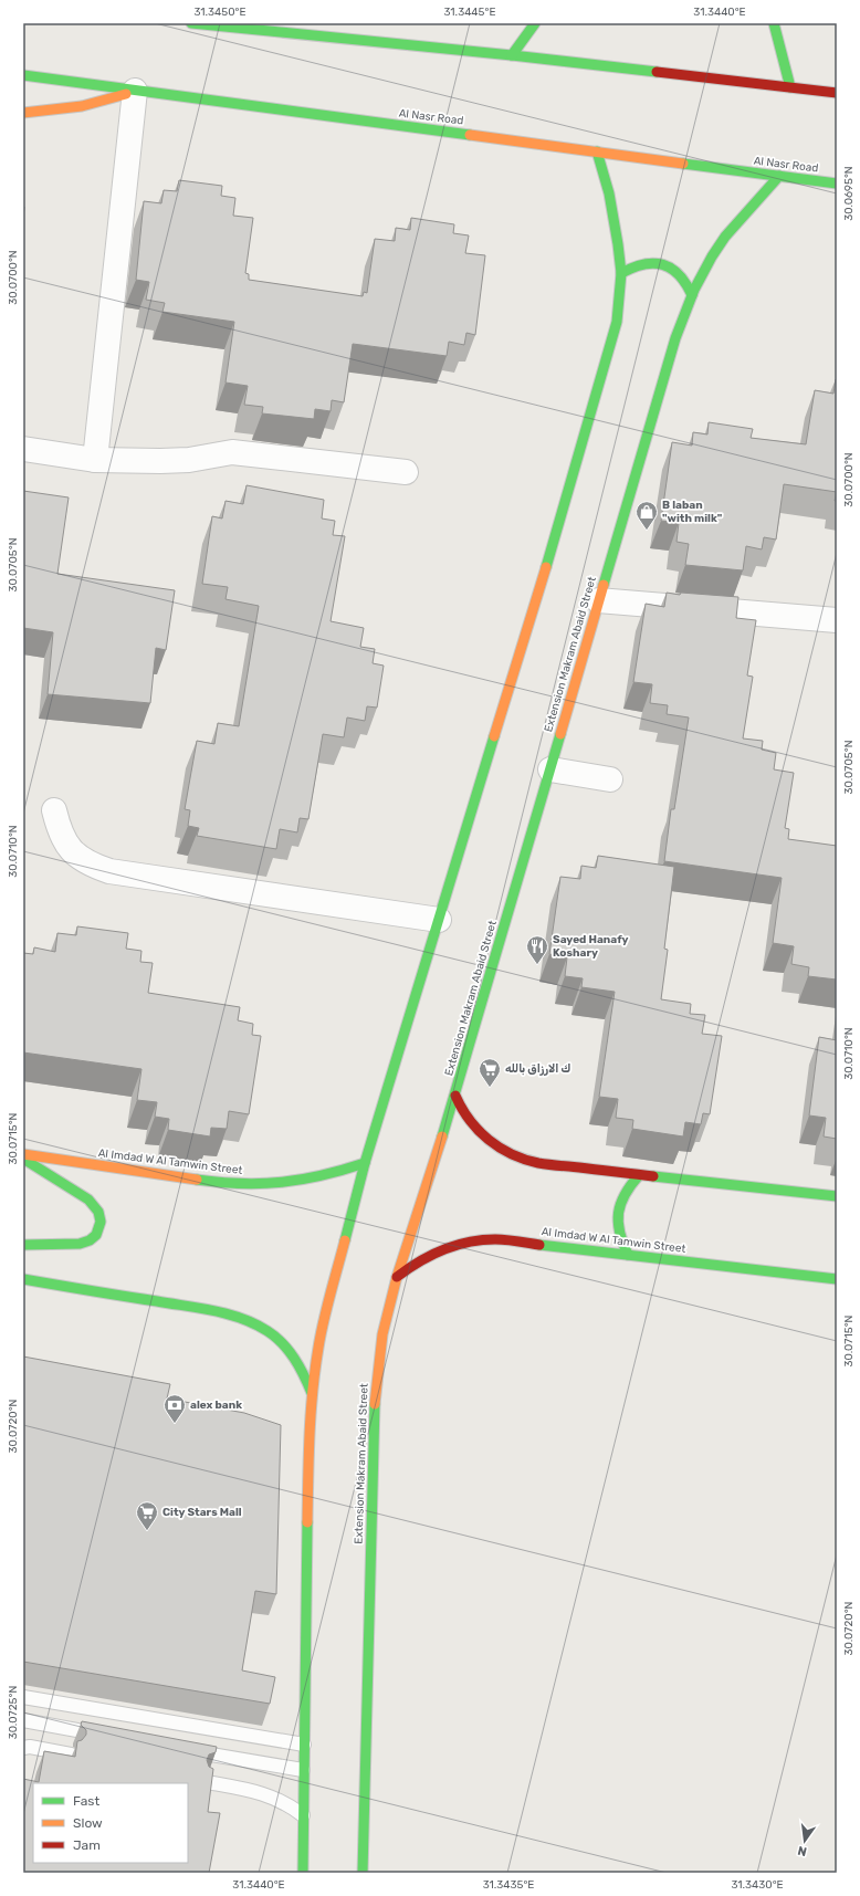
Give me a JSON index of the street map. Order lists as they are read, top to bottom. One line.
{"streets":{"main road":["Al Nasr Road","Extension Makram Abaid Street","Al Imdad W Al Tamwin Street"]},"crossings":[["Al Nasr Road","Extension Makram Abaid Street"],["Extension Makram Abaid Street","Al Imdad W Al Tamwin Street"]],"places":{"shop":["B laban \"with milk\""],"restaurant":["Sayed Hanafy Koshary"],"supermarket":["ك الارزاق بالله","City Stars Mall"],"bank":["alex bank"]},"legend":["Fast","Slow","Jam"],"north":"bottom","coordinates":["31.3450°E","31.3445°E","31.3440°E","30.0695°N","30.0700°N","30.0705°N","30.0710°N","30.0715°N","30.0720°N","30.0725°N","31.3435°E","31.3430°E"]}
